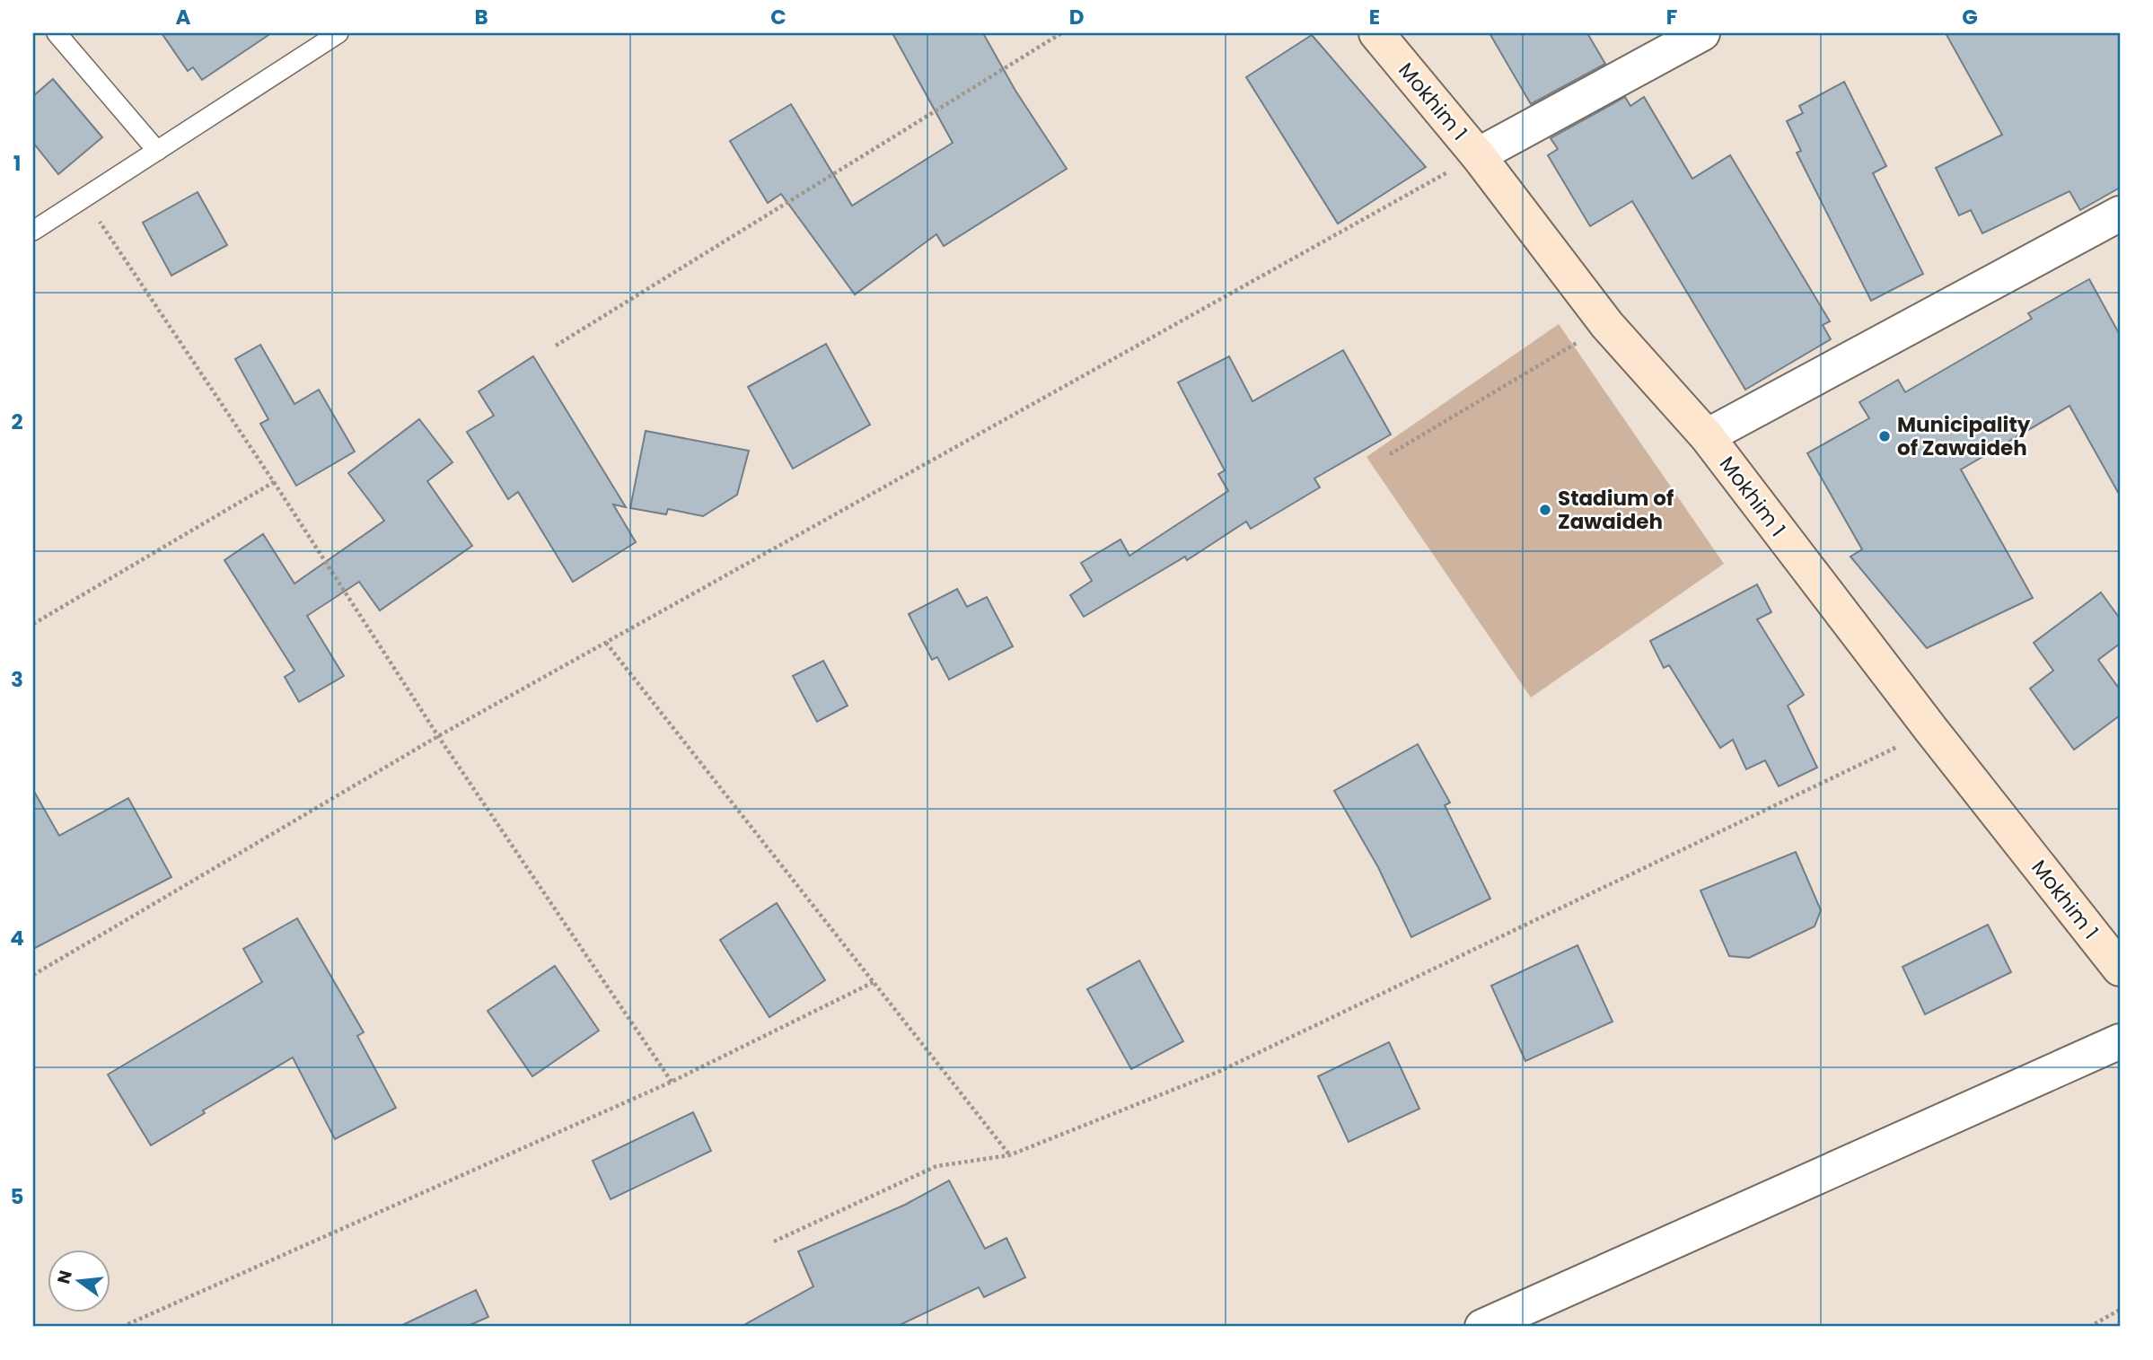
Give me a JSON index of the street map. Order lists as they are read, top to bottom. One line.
{"streets":{"street":["Mokhim 1"]},"places":["Municipality of Zawaideh","Stadium of Zawaideh"],"north":"left","grid":{"columns":["A","B","C","D","E","F","G"],"rows":["1","2","3","4","5"]}}
